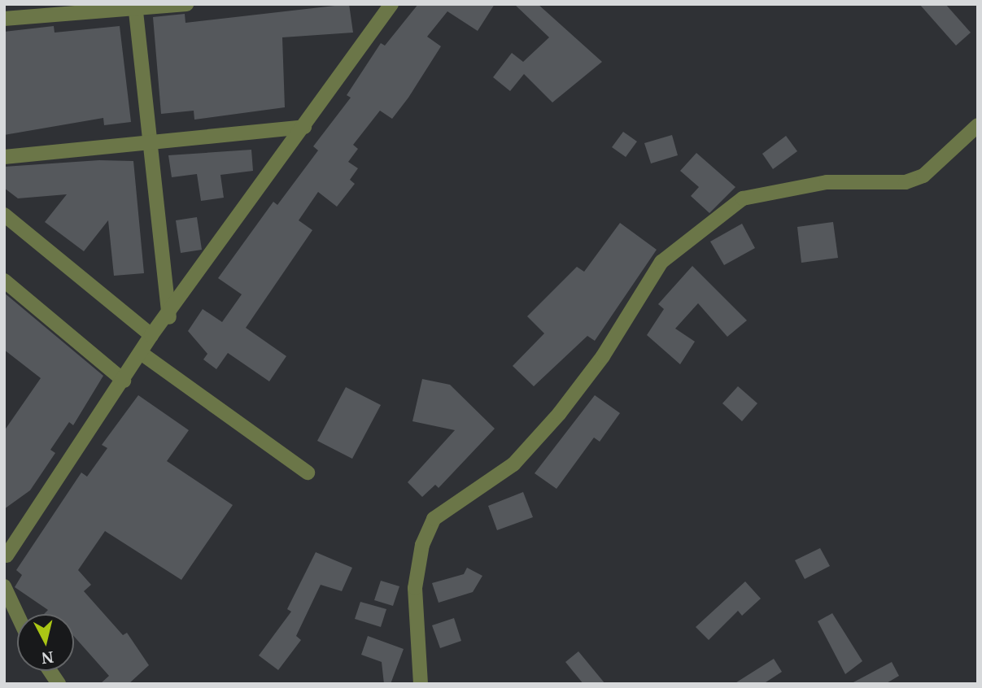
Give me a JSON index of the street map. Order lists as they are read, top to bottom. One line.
{"north":"bottom"}
